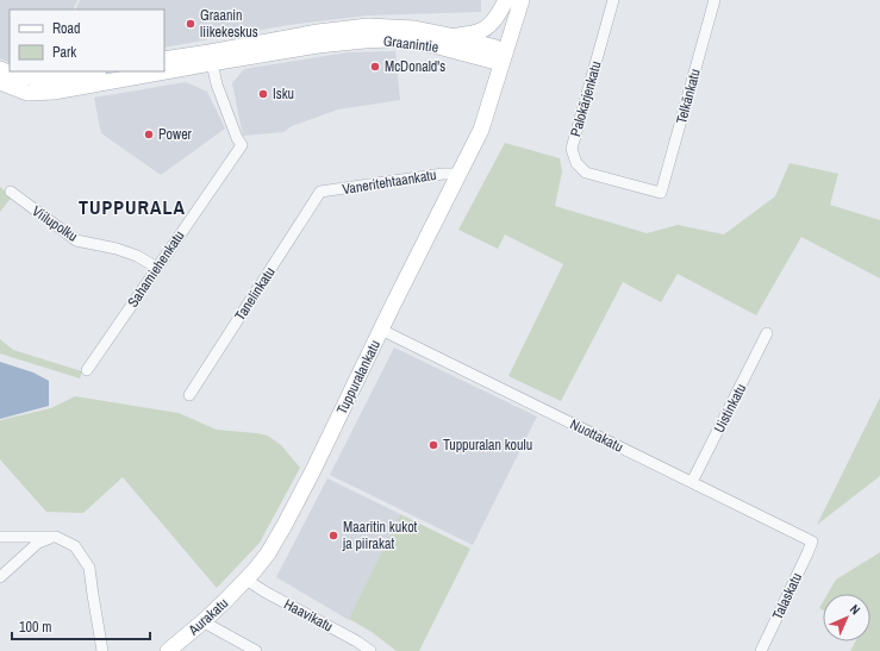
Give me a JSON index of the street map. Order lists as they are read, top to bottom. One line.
{"streets":{"street":["Graanintie","Telkänkatu","Palokärjenkatu","Vaneritehtaankatu","Viilupolku","Sahamiehenkatu","Tanelinkatu","Tuppuralankatu","Uistinkatu","Nuottakatu","Talaskatu","Haavikatu","Aurakatu"]},"crossings":[["Graanintie","Sahamiehenkatu"],["Graanintie","Tuppuralankatu"],["Telkänkatu","Palokärjenkatu"],["Vaneritehtaankatu","Tanelinkatu"],["Vaneritehtaankatu","Tuppuralankatu"],["Viilupolku","Sahamiehenkatu"],["Tuppuralankatu","Nuottakatu"],["Tuppuralankatu","Haavikatu"],["Tuppuralankatu","Aurakatu"],["Uistinkatu","Nuottakatu"],["Nuottakatu","Talaskatu"],["Haavikatu","Aurakatu"]],"districts":["TUPPURALA"],"places":["Graanin liikekeskus","McDonald's","Isku","Power","Tuppuralan koulu","Maaritin kukot ja piirakat"],"legend":["Road","Park"],"scale_bar":"100 m","north":"top right"}
